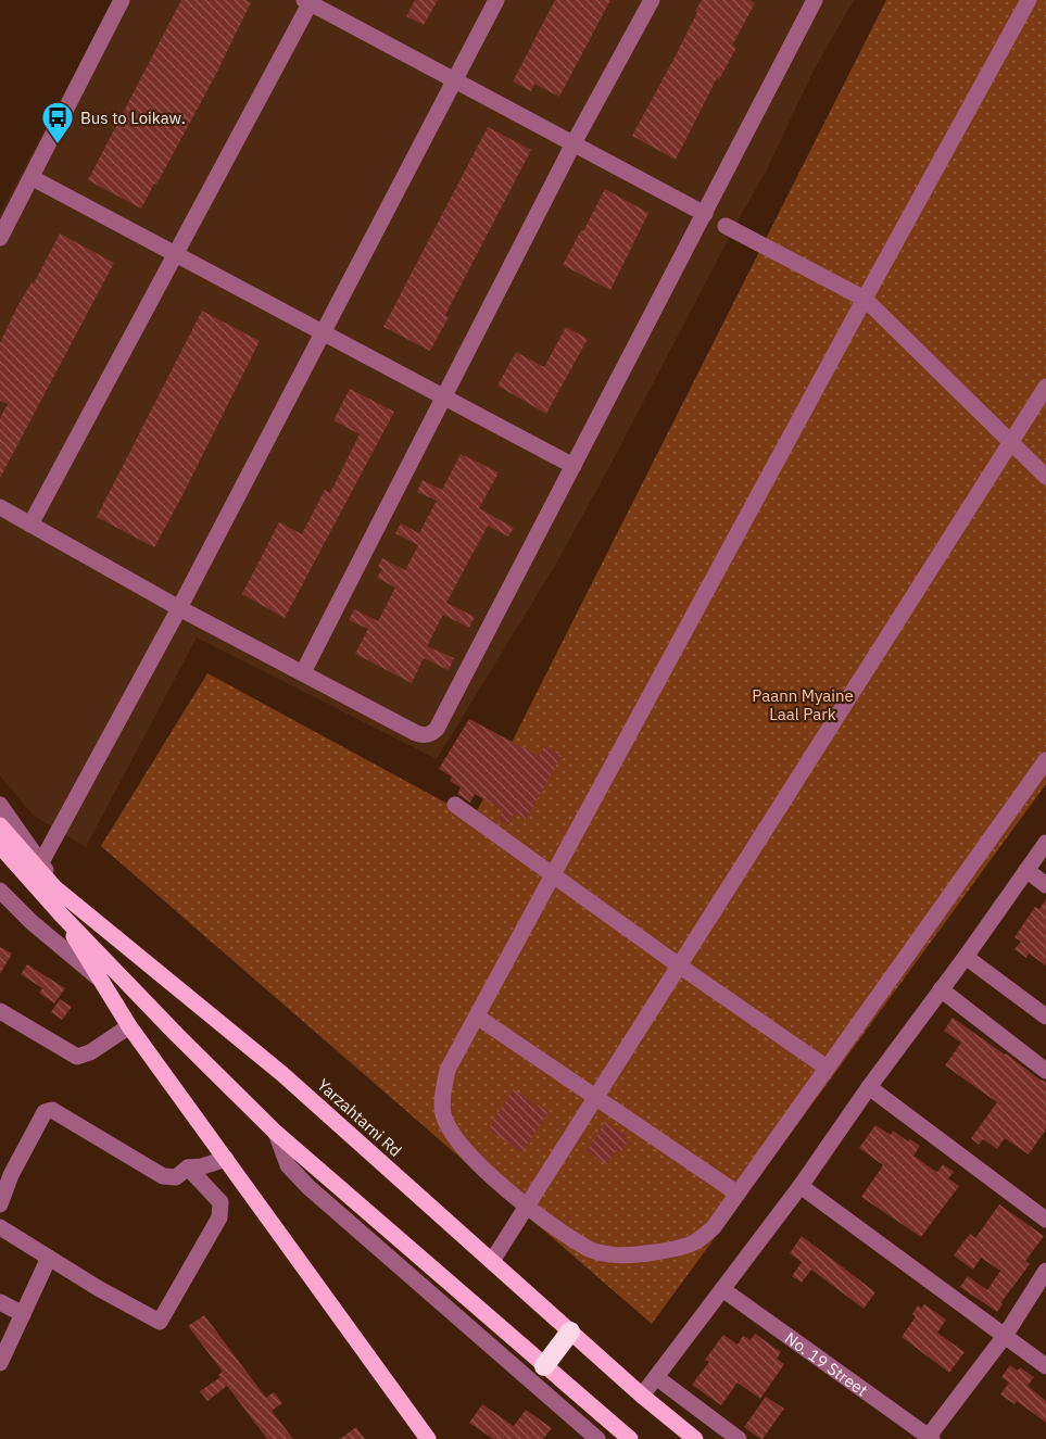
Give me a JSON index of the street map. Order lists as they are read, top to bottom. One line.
{"streets":{"main road":["Yarzahtarni Rd"],"street":["No. 19 Street"]},"parks":["Paann Myaine Laal Park"],"places":{"bus stop":["Bus to Loikaw."]}}
